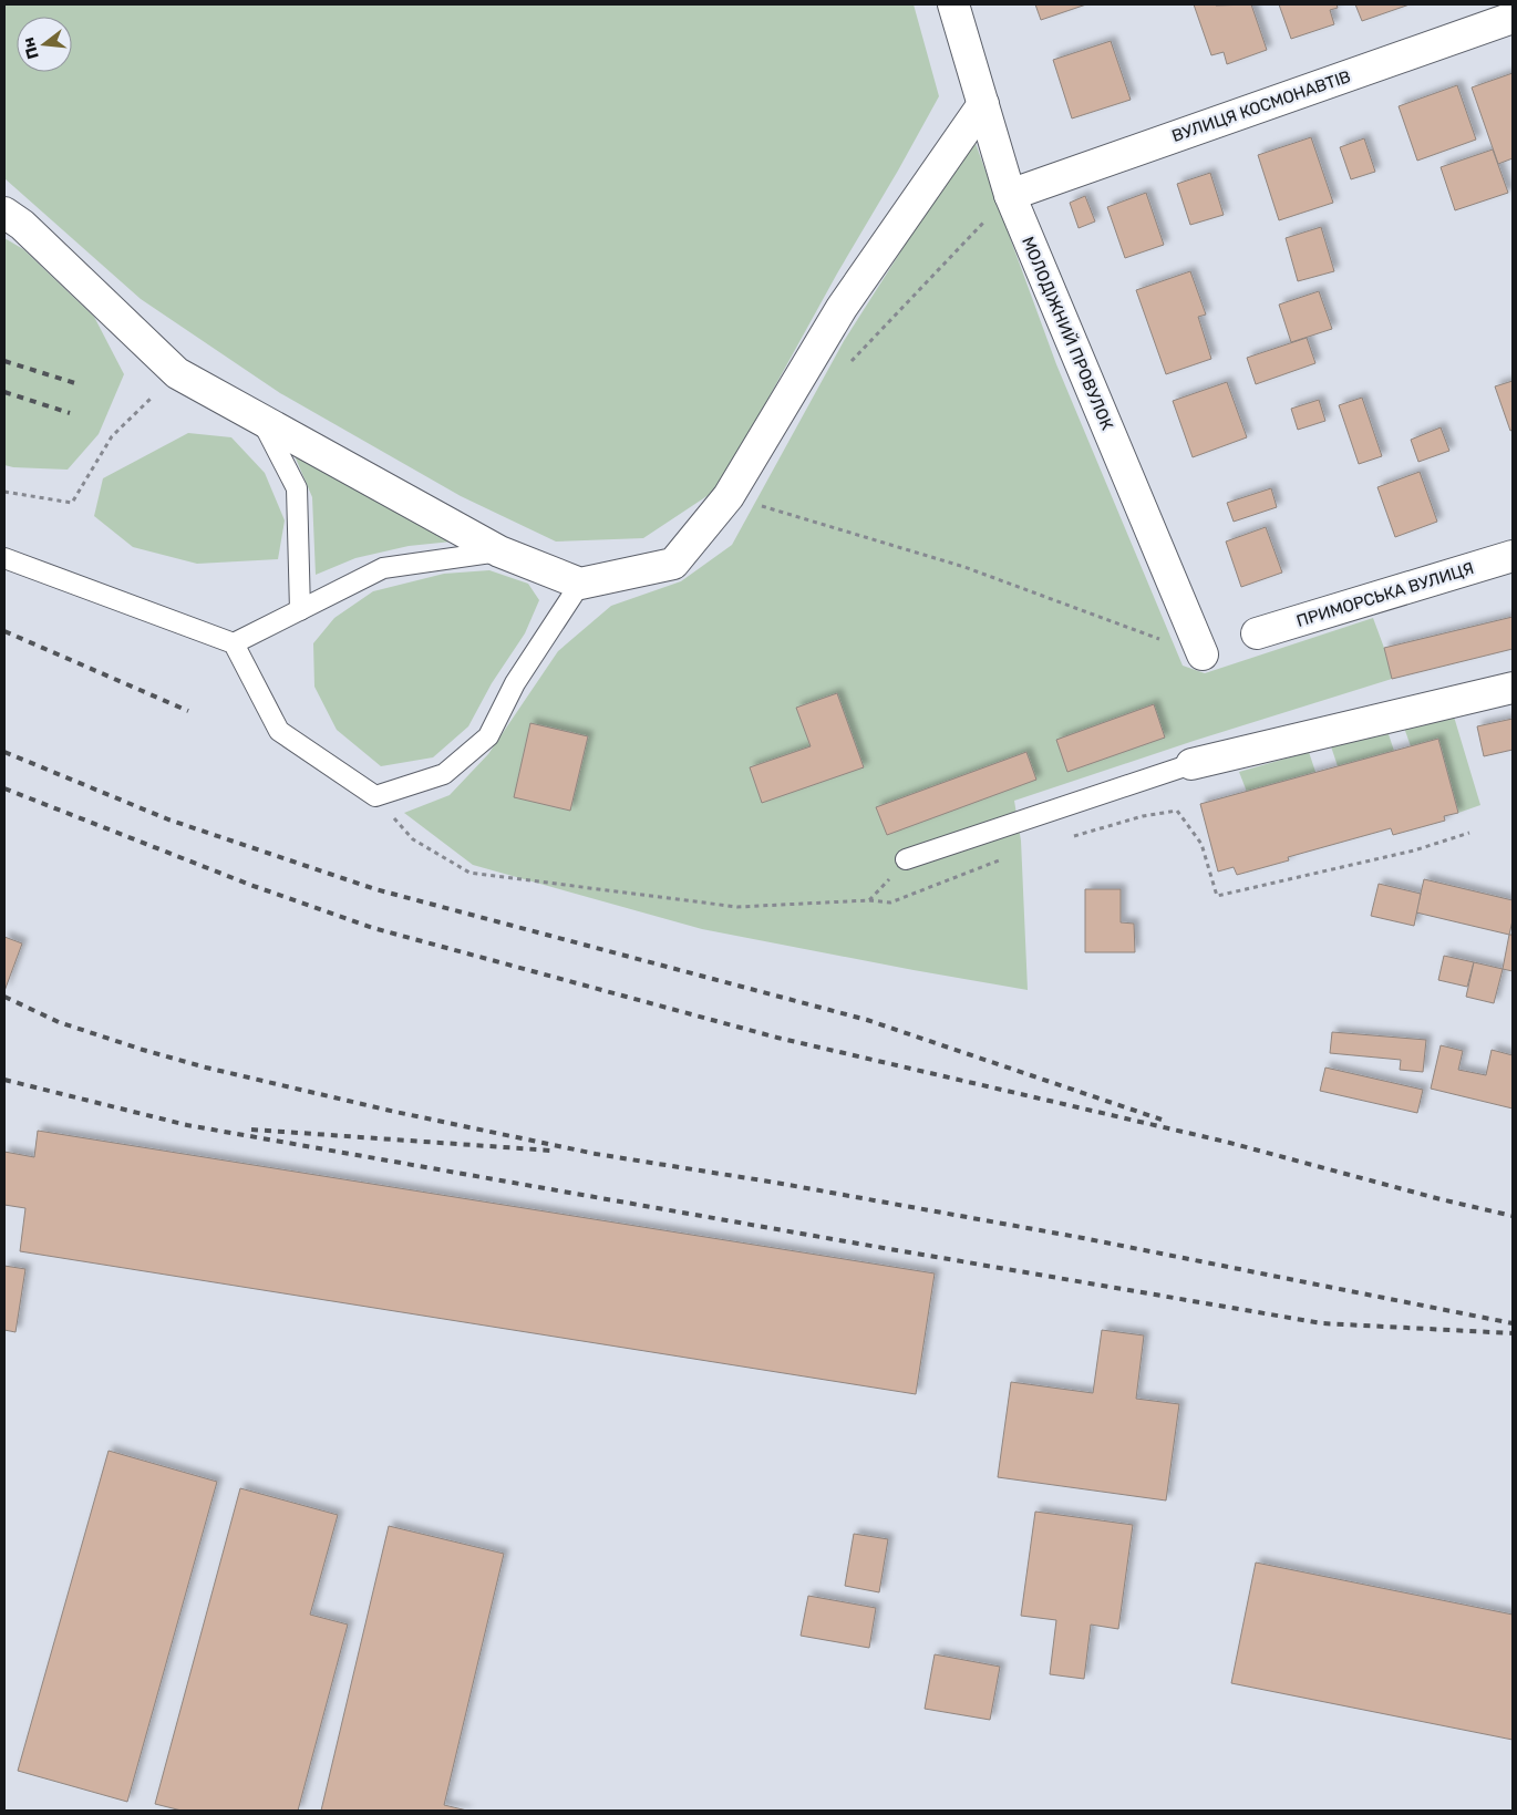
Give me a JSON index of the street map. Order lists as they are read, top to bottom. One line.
{"streets":{"street":["ВУЛИЦЯ КОСМОНАВТІВ","МОЛОДІЖНИЙ ПРОВУЛОК","ПРИМОРСЬКА ВУЛИЦЯ"]},"crossings":[["ВУЛИЦЯ КОСМОНАВТІВ","МОЛОДІЖНИЙ ПРОВУЛОК"]],"north":"left"}
